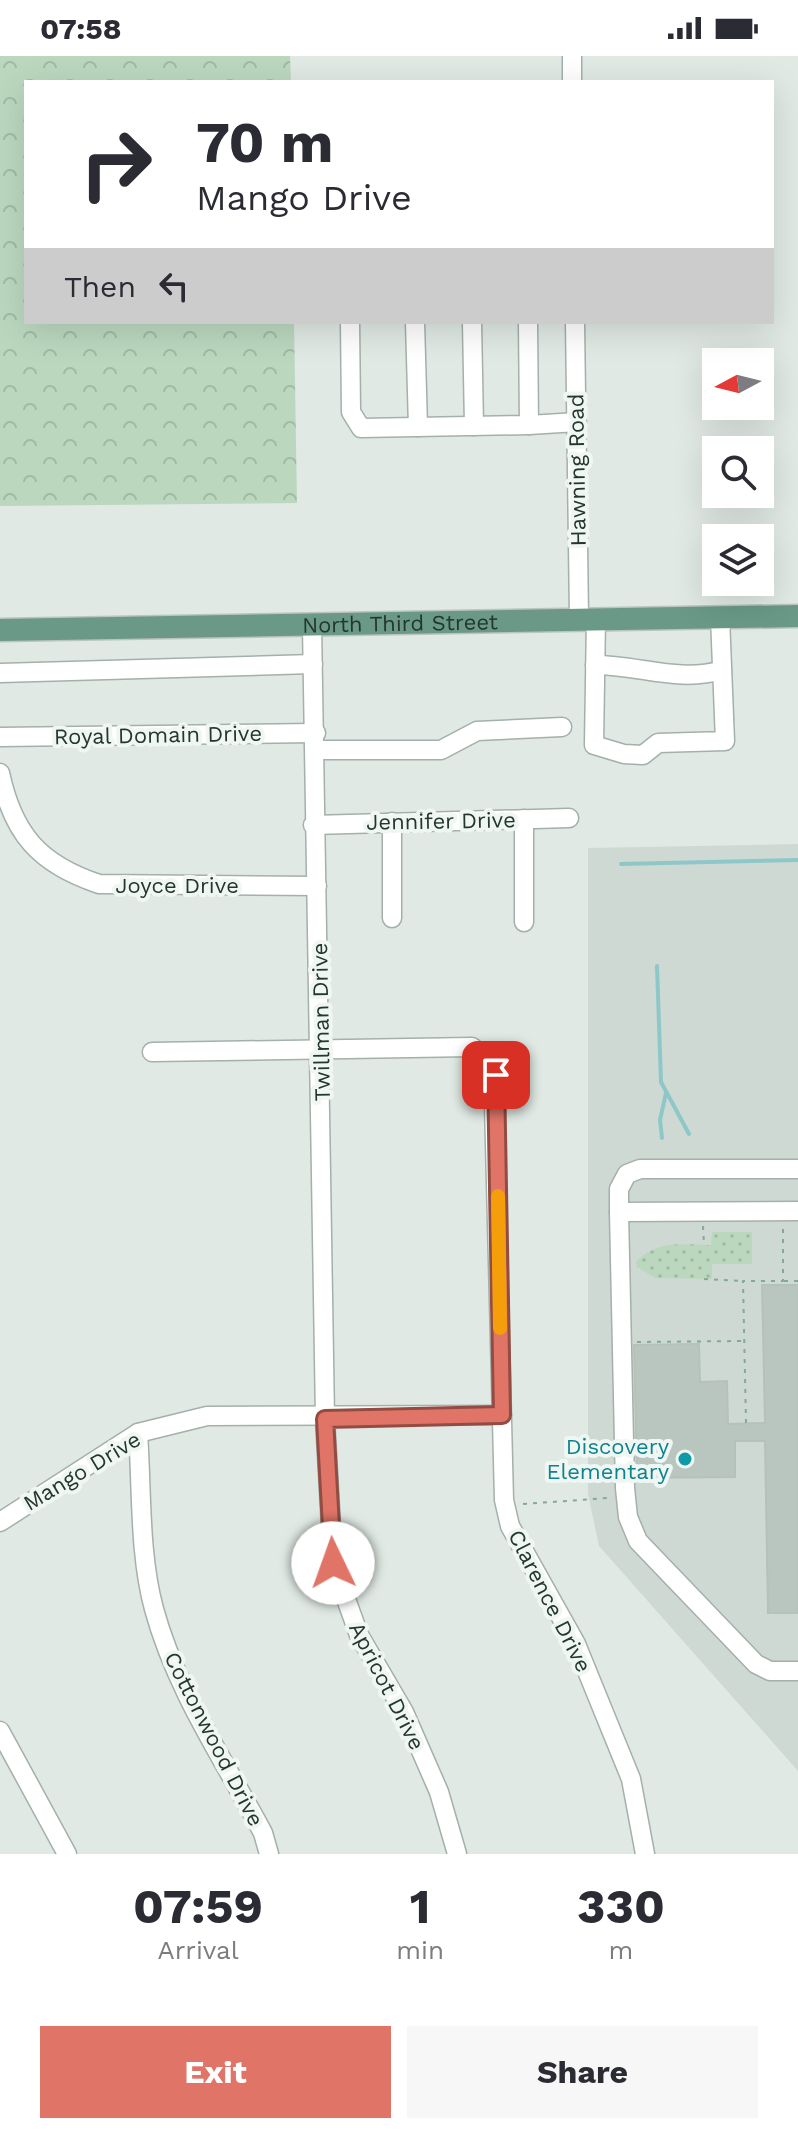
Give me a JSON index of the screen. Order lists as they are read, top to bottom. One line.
{"streets":{"main road":["North Third Street"],"street":["Hawning Road","Royal Domain Drive","Jennifer Drive","Joyce Drive","Twillman Drive","Mango Drive","Clarence Drive","Apricot Drive","Cottonwood Drive"]},"crossings":[["Hawning Road","North Third Street"],["North Third Street","Twillman Drive"],["Royal Domain Drive","Twillman Drive"],["Jennifer Drive","Twillman Drive"],["Joyce Drive","Twillman Drive"],["Twillman Drive","Mango Drive"],["Twillman Drive","Clarence Drive"],["Twillman Drive","Apricot Drive"],["Mango Drive","Clarence Drive"],["Mango Drive","Apricot Drive"],["Mango Drive","Cottonwood Drive"]],"places":["Discovery Elementary"],"north":"left","page":{"status":"07:58","turn":["70 m","Mango Drive"],"then":"Then","eta":["07:59","Arrival","1","min","330","m"],"buttons":["Exit","Share"]}}
